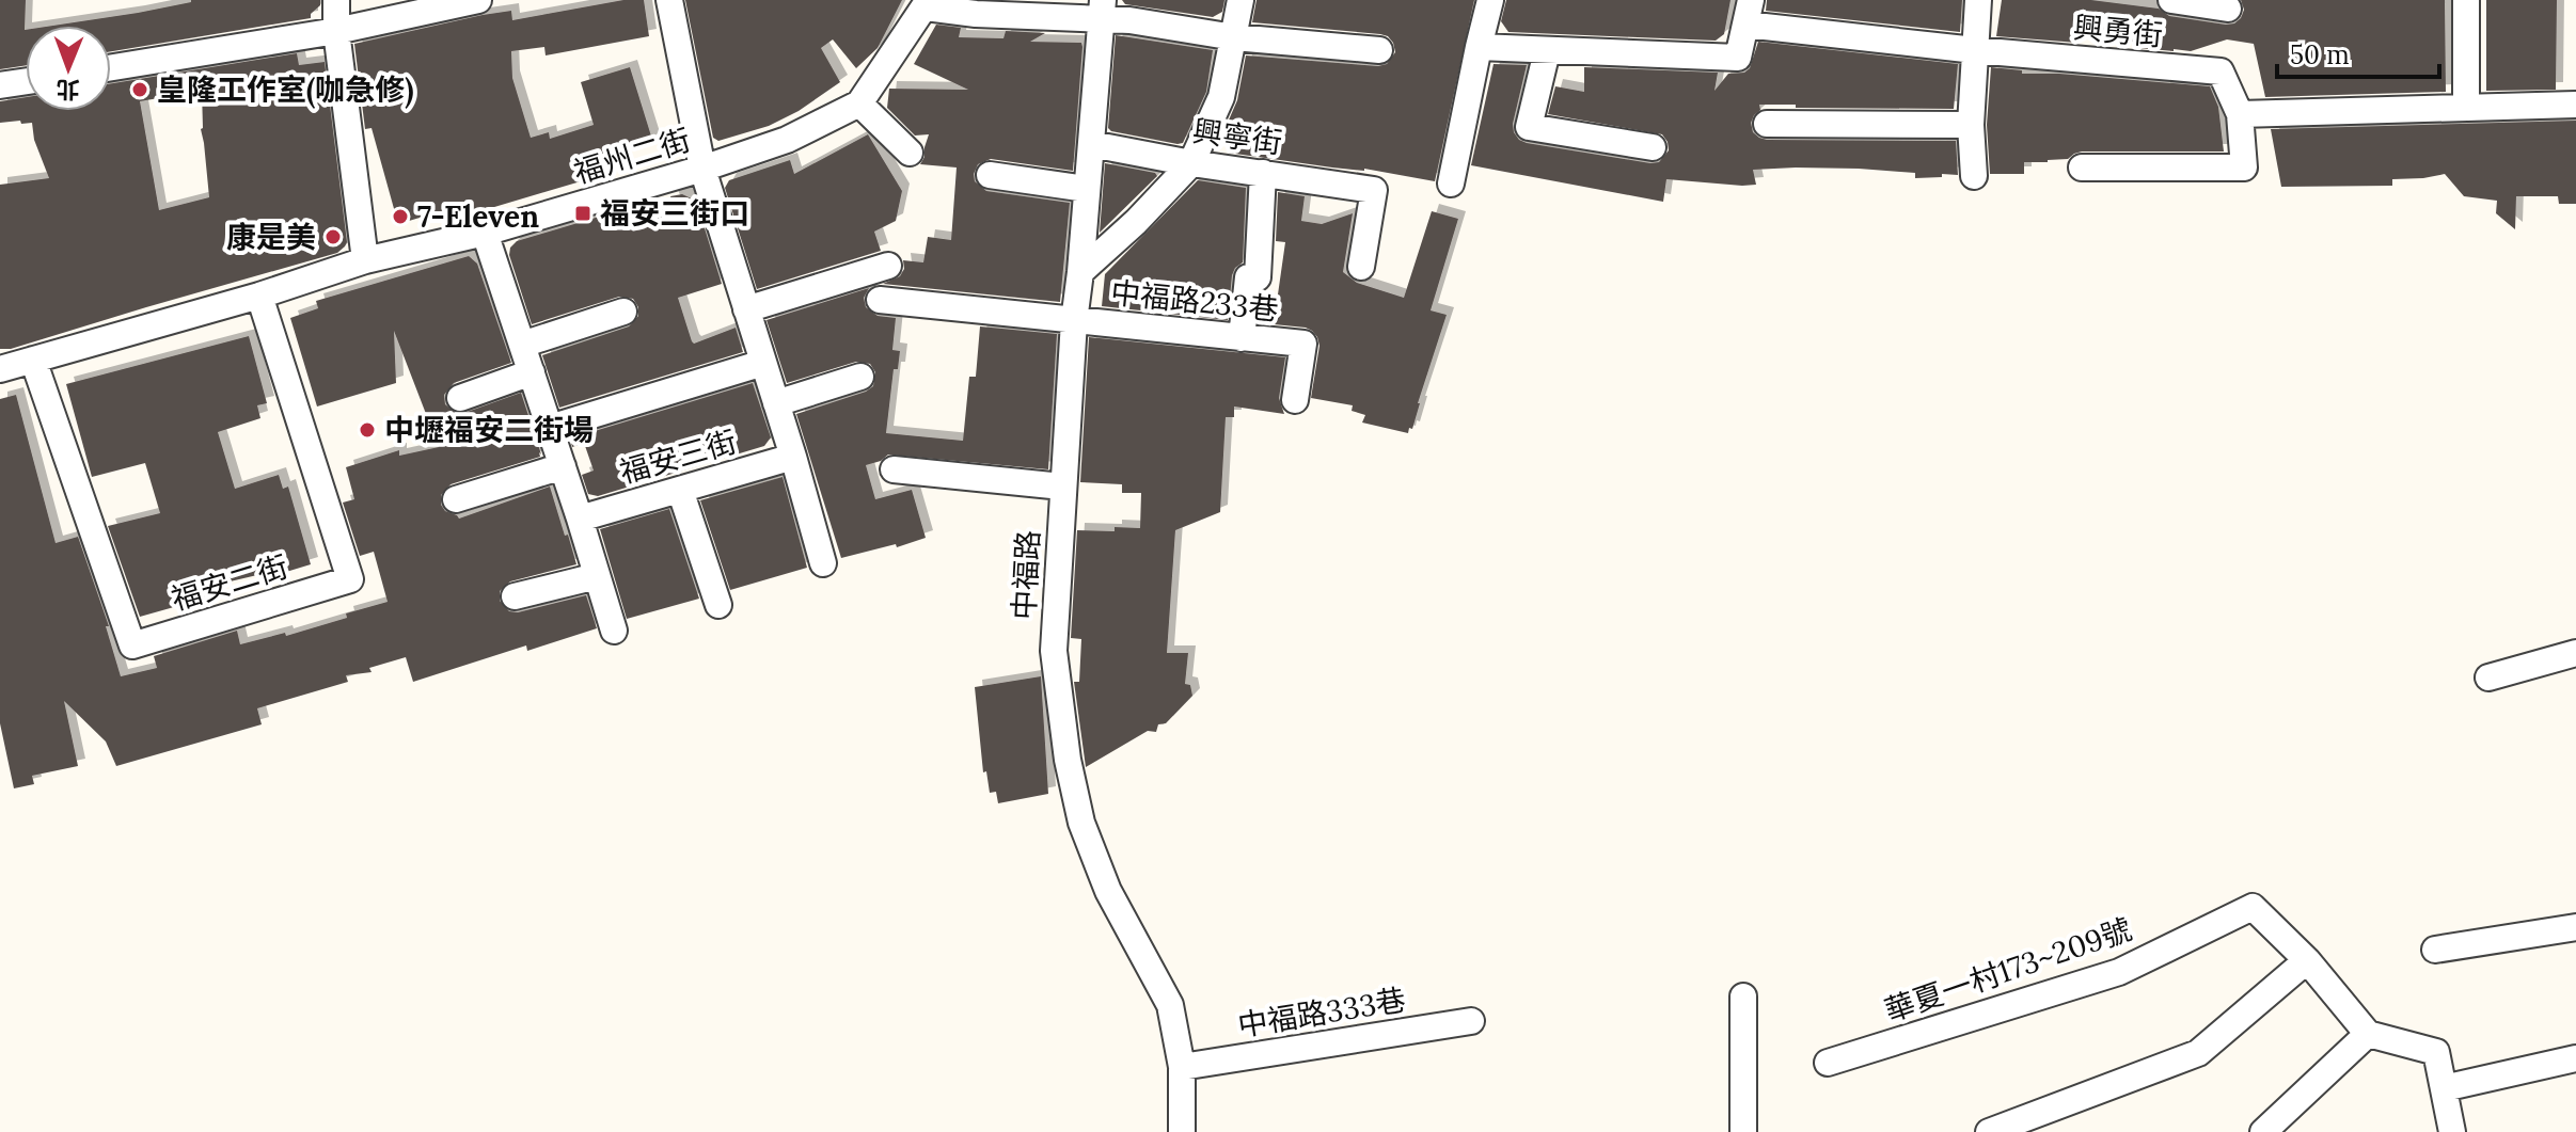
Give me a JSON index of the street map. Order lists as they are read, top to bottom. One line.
{"streets":{"street":["興勇街","興寧街","福州二街","中福路233巷","福安三街","中福路","福安二街","華夏一村173~209號","中福路333巷"]},"crossings":[["興寧街","中福路"],["福州二街","福安二街"],["中福路233巷","中福路"],["中福路","中福路333巷"]],"places":{"other":["皇隆工作室(咖急修)","7-Eleven","康是美","中壢福安二街場"],"transit":["福安三街口"]},"scale_bar":"50 m","north":"bottom"}
